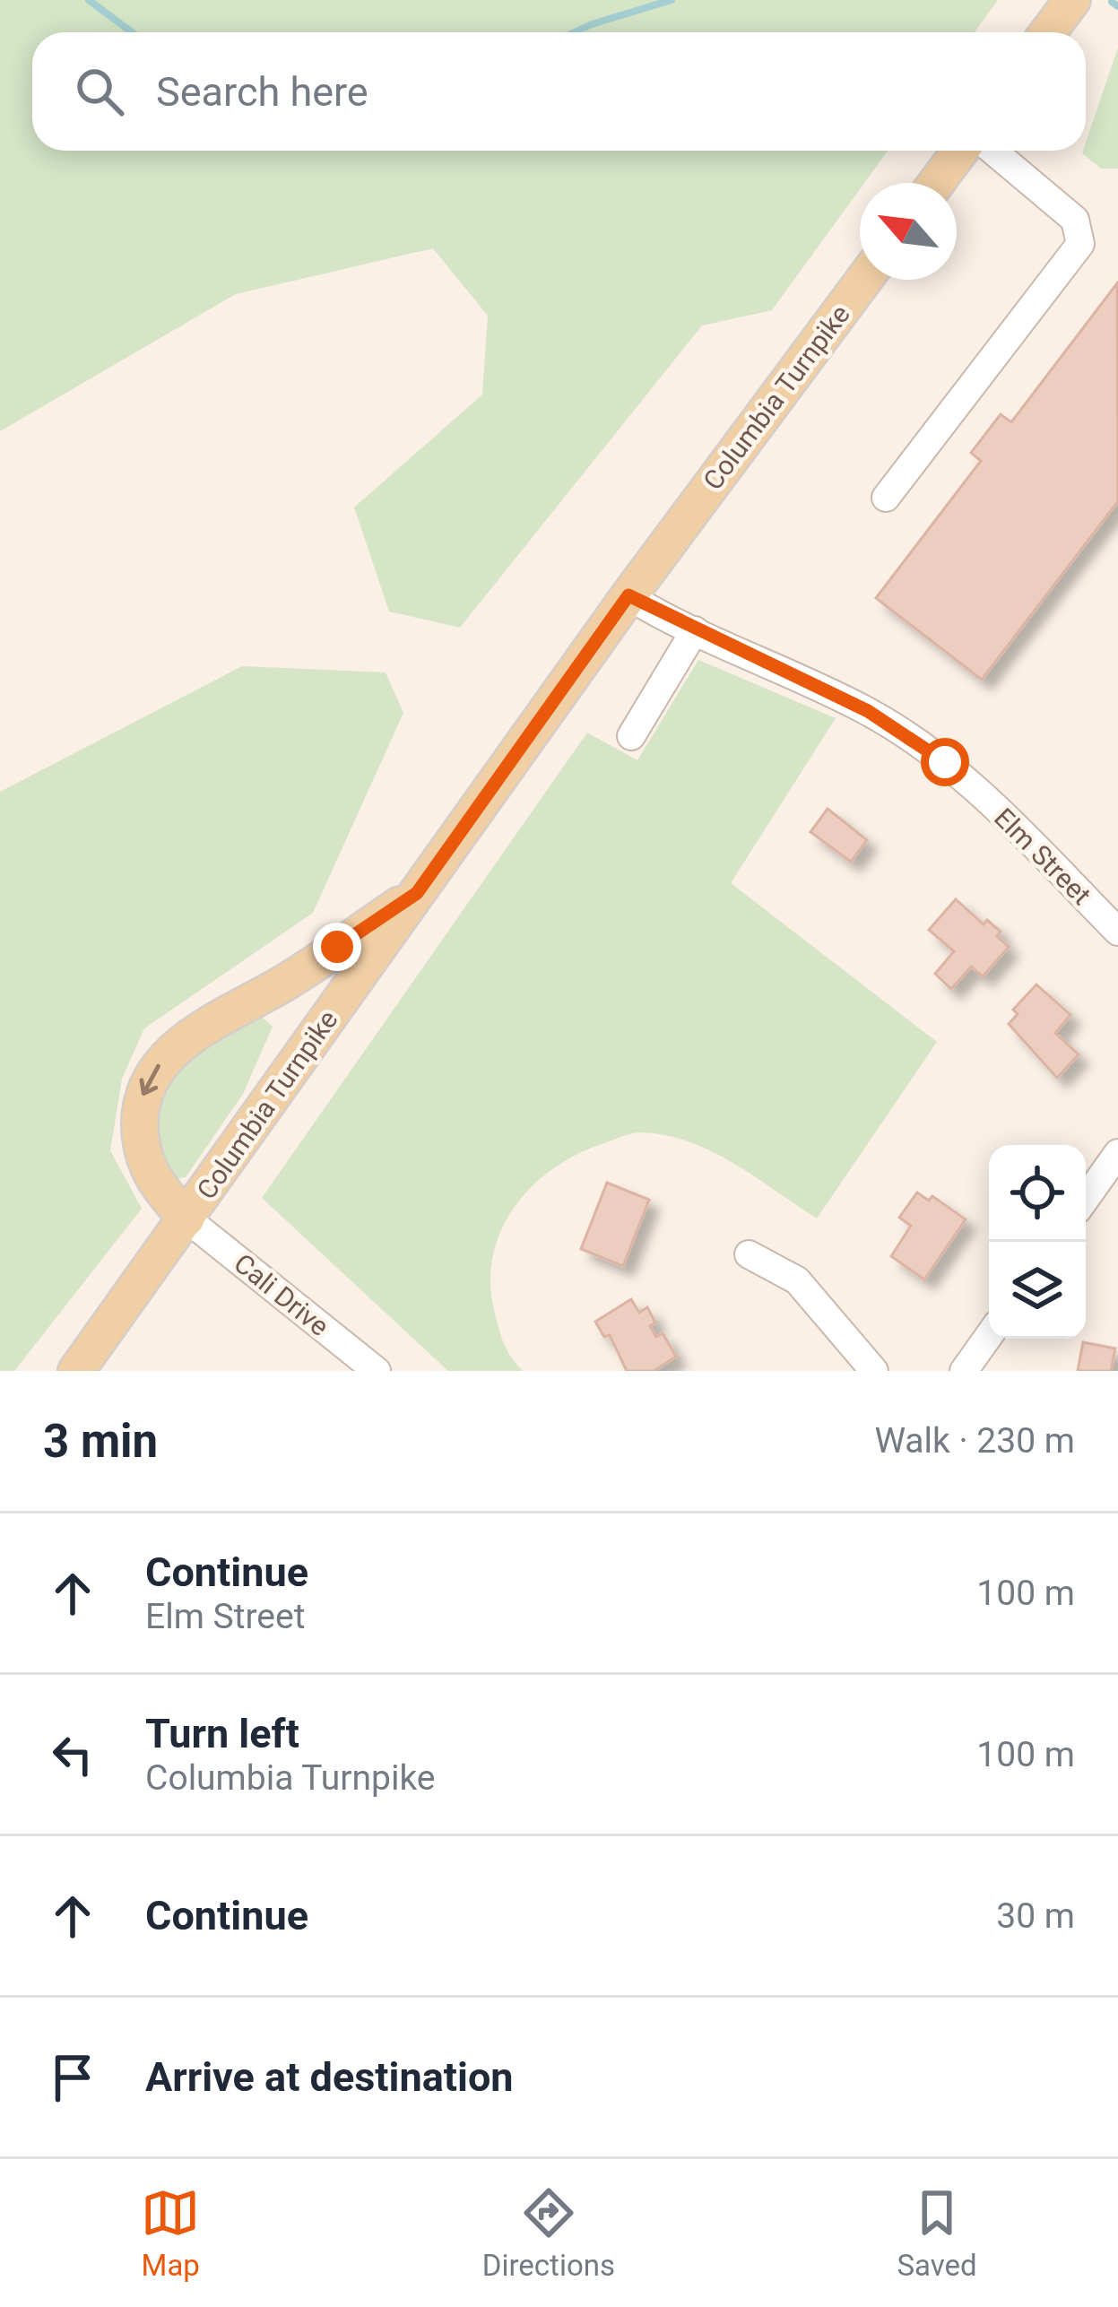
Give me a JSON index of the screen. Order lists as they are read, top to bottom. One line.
{"streets":{"main road":["Columbia Turnpike"],"street":["Elm Street","Cali Drive"]},"crossings":[["Columbia Turnpike","Elm Street"],["Columbia Turnpike","Cali Drive"]],"north":"top left","page":{"search":"Search here","heading":["3 min","Walk · 230 m"],"list":[["Continue","Elm Street","100 m"],["Turn left","Columbia Turnpike","100 m"],["Continue","30 m"],"Arrive at destination"],"nav":["Map","Directions","Saved"]}}
